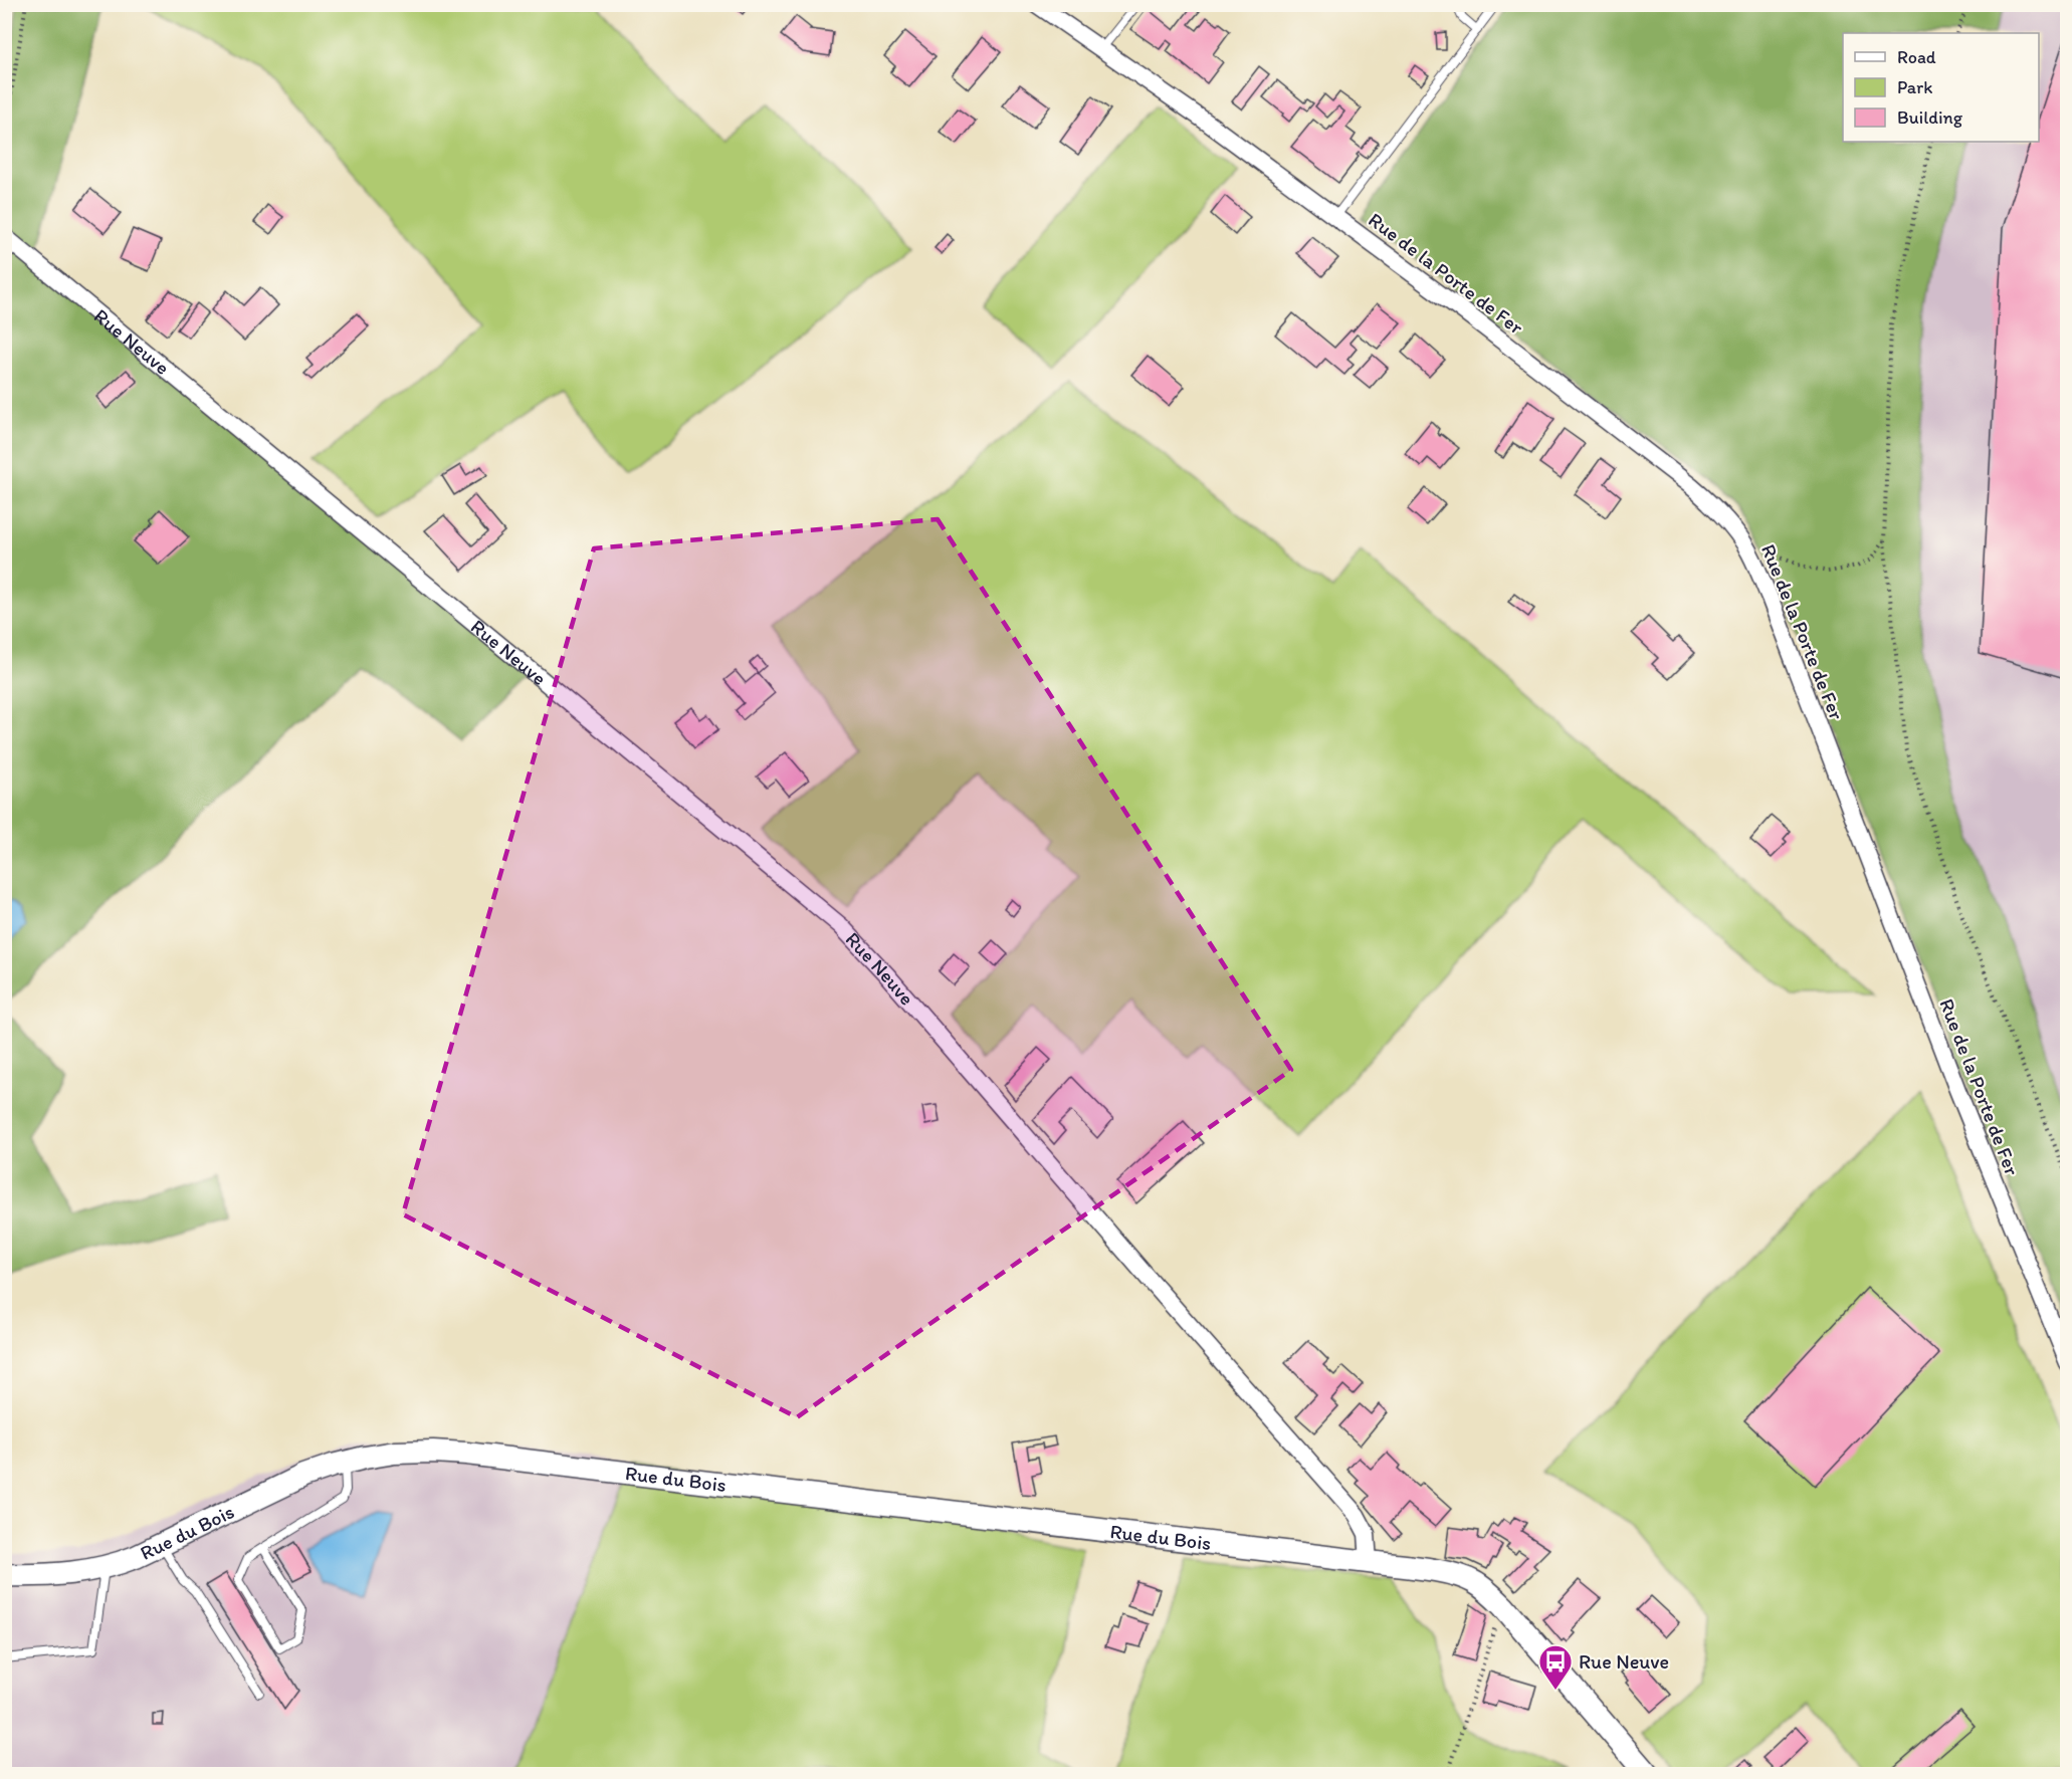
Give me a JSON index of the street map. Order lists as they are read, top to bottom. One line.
{"streets":{"street":["Rue de la Porte de Fer","Rue Neuve","Rue du Bois"]},"crossings":[["Rue Neuve","Rue du Bois"]],"places":{"bus stop":["Rue Neuve"]},"legend":["Road","Park","Building"]}
